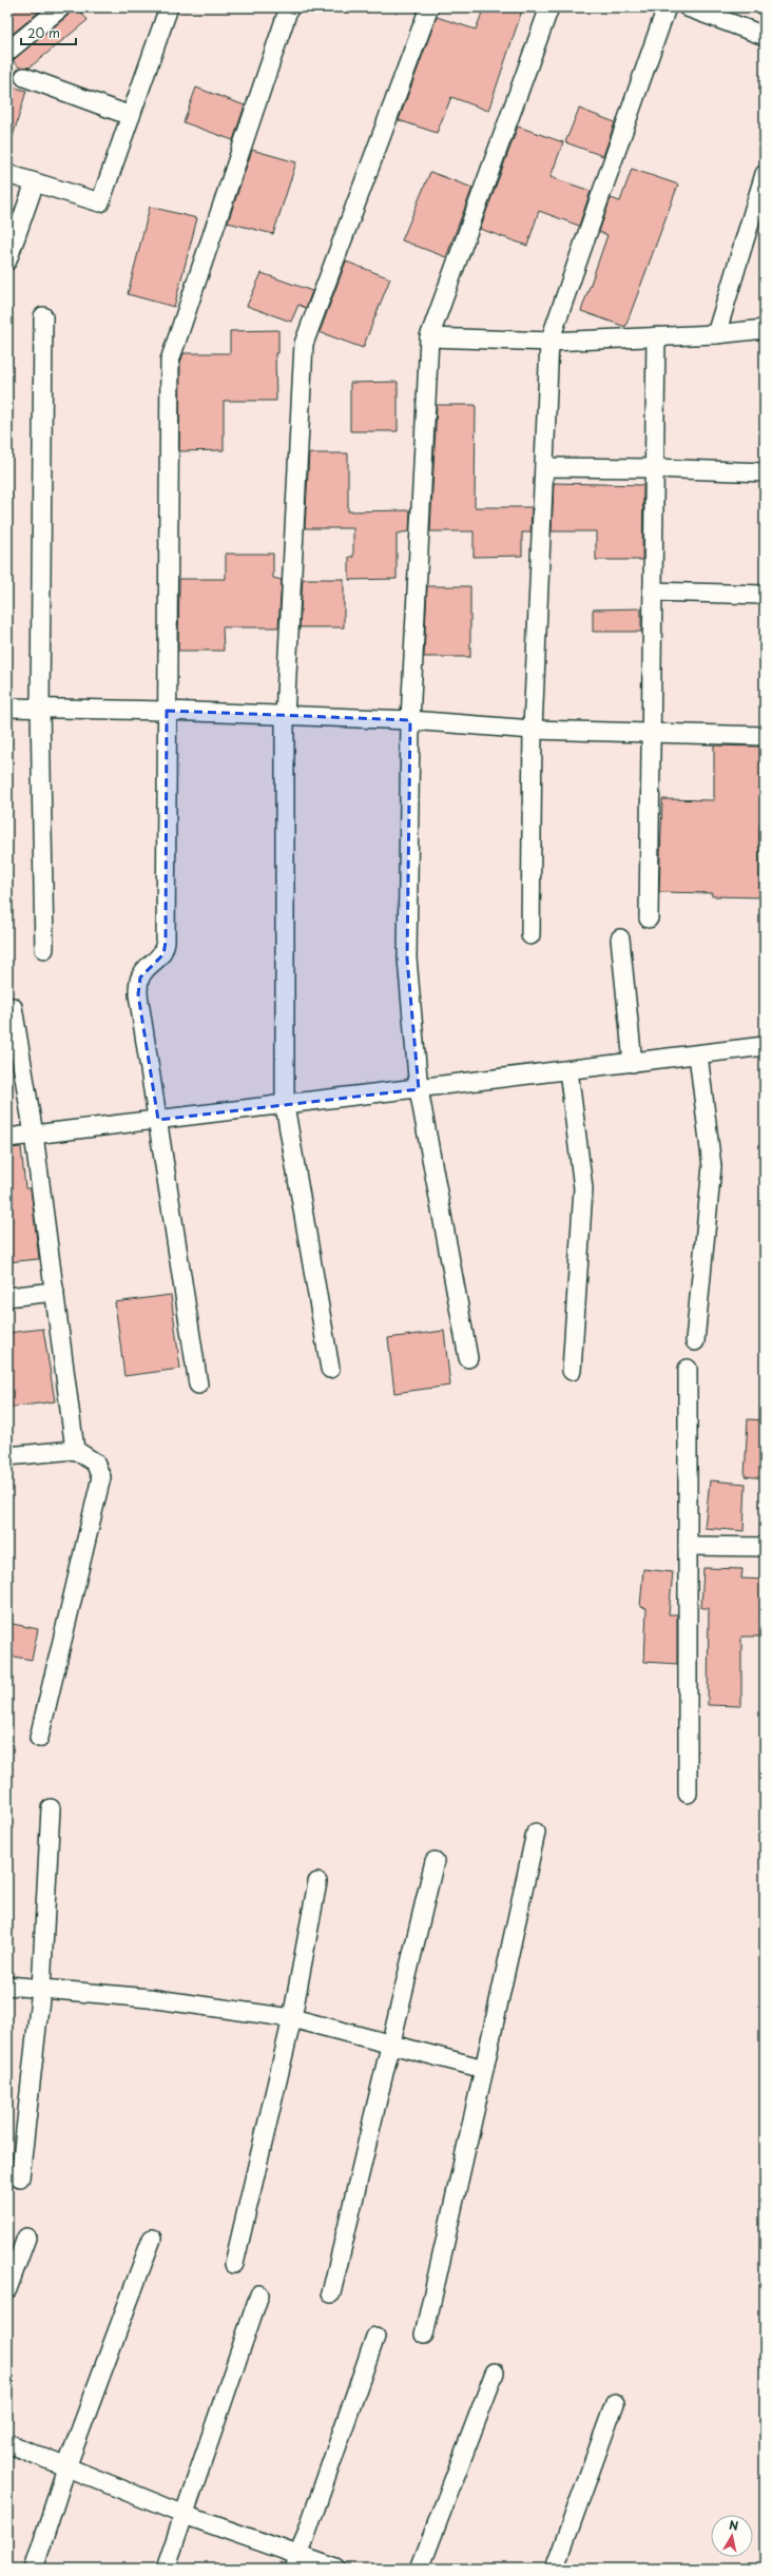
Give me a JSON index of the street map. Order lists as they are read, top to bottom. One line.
{"scale_bar":"20 m","north":"top"}
